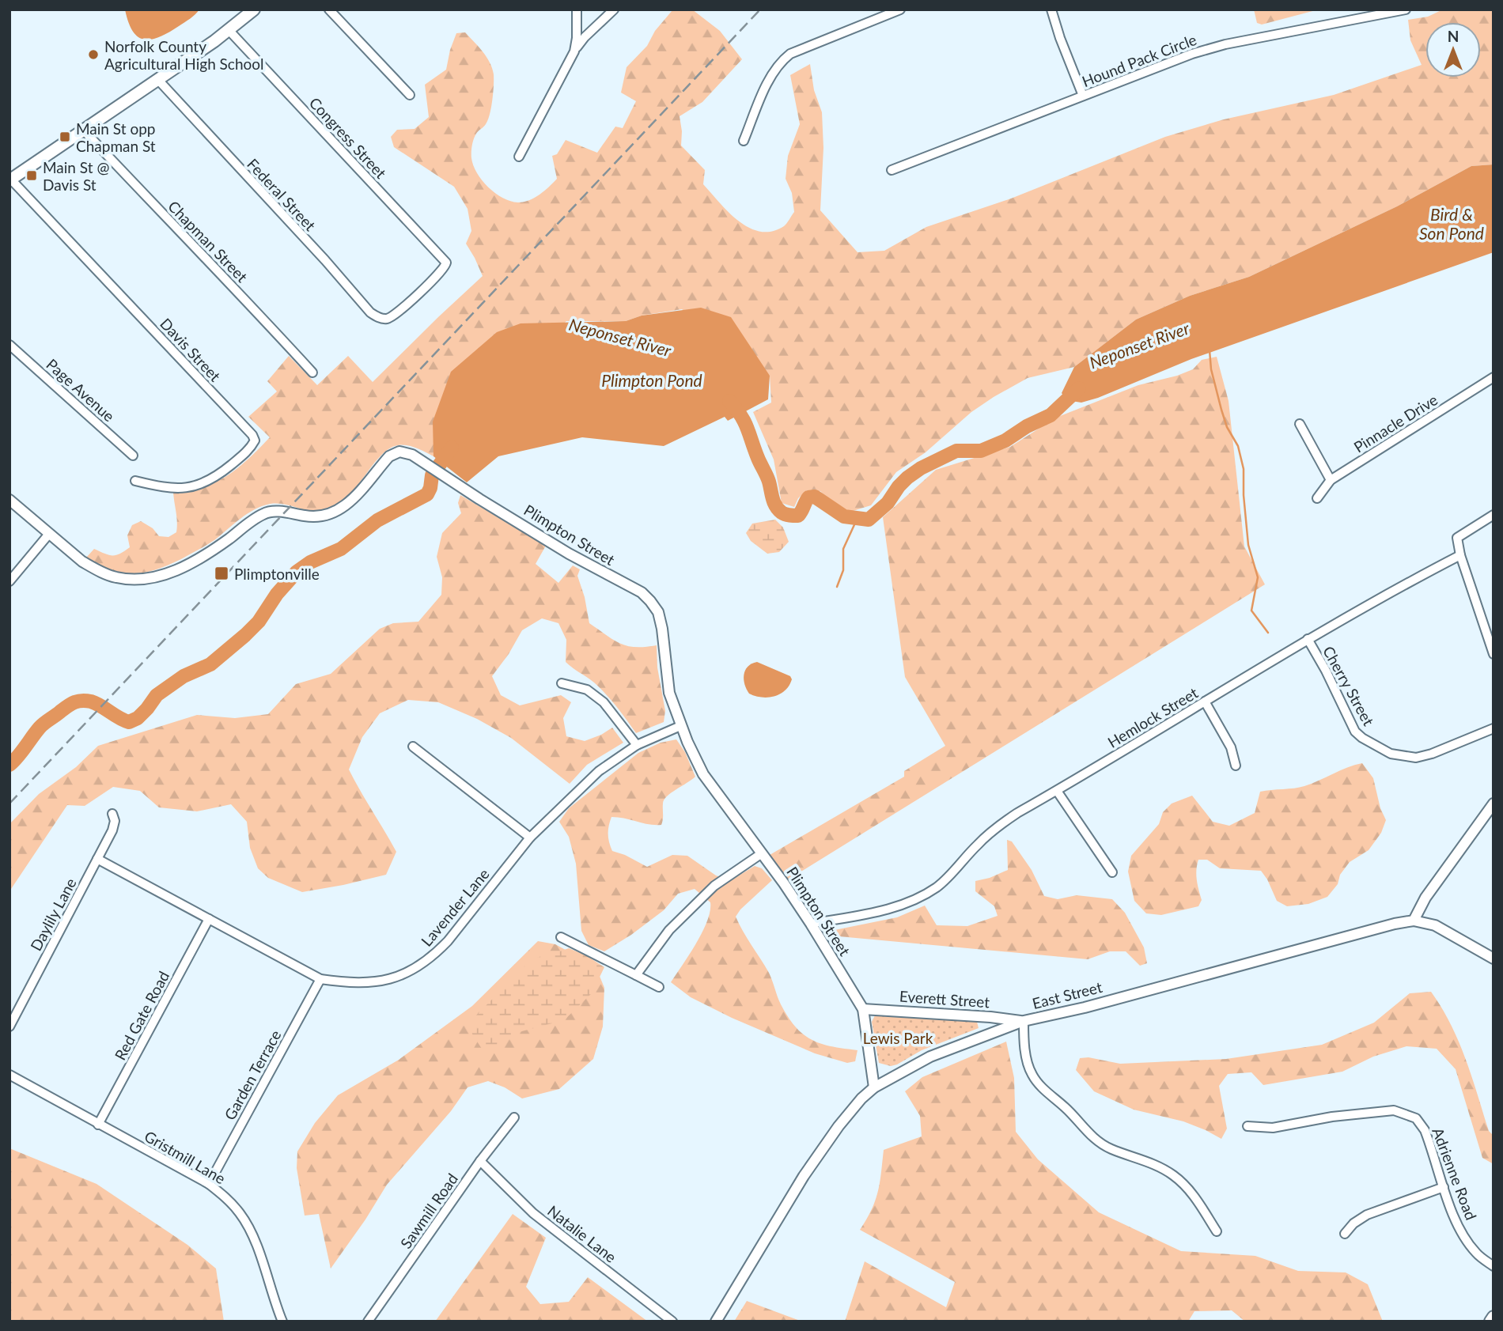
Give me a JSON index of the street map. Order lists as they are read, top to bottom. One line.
{"streets":{"street":["Hound Pack Circle","Congress Street","Federal Street","Chapman Street","Davis Street","Page Avenue","Pinnacle Drive","Plimpton Street","Cherry Street","Hemlock Street","Lavender Lane","Daylily Lane","East Street","Everett Street","Red Gate Road","Garden Terrace","Gristmill Lane","Adrienne Road","Sawmill Road","Natalie Lane"]},"crossings":[["Congress Street","Federal Street"],["Plimpton Street","Hemlock Street"],["Plimpton Street","Lavender Lane"],["Plimpton Street","East Street"],["Plimpton Street","Everett Street"],["Cherry Street","Hemlock Street"],["Lavender Lane","Daylily Lane"],["Lavender Lane","Red Gate Road"],["Lavender Lane","Garden Terrace"],["East Street","Everett Street"],["Red Gate Road","Gristmill Lane"],["Garden Terrace","Gristmill Lane"],["Sawmill Road","Natalie Lane"]],"water":["Bird & Son Pond","Neponset River","Plimpton Pond"],"parks":["Lewis Park"],"places":{"other":["Norfolk County Agricultural High School"],"transit":["Main St opp Chapman St","Main St @ Davis St","Plimptonville"]},"north":"top"}
